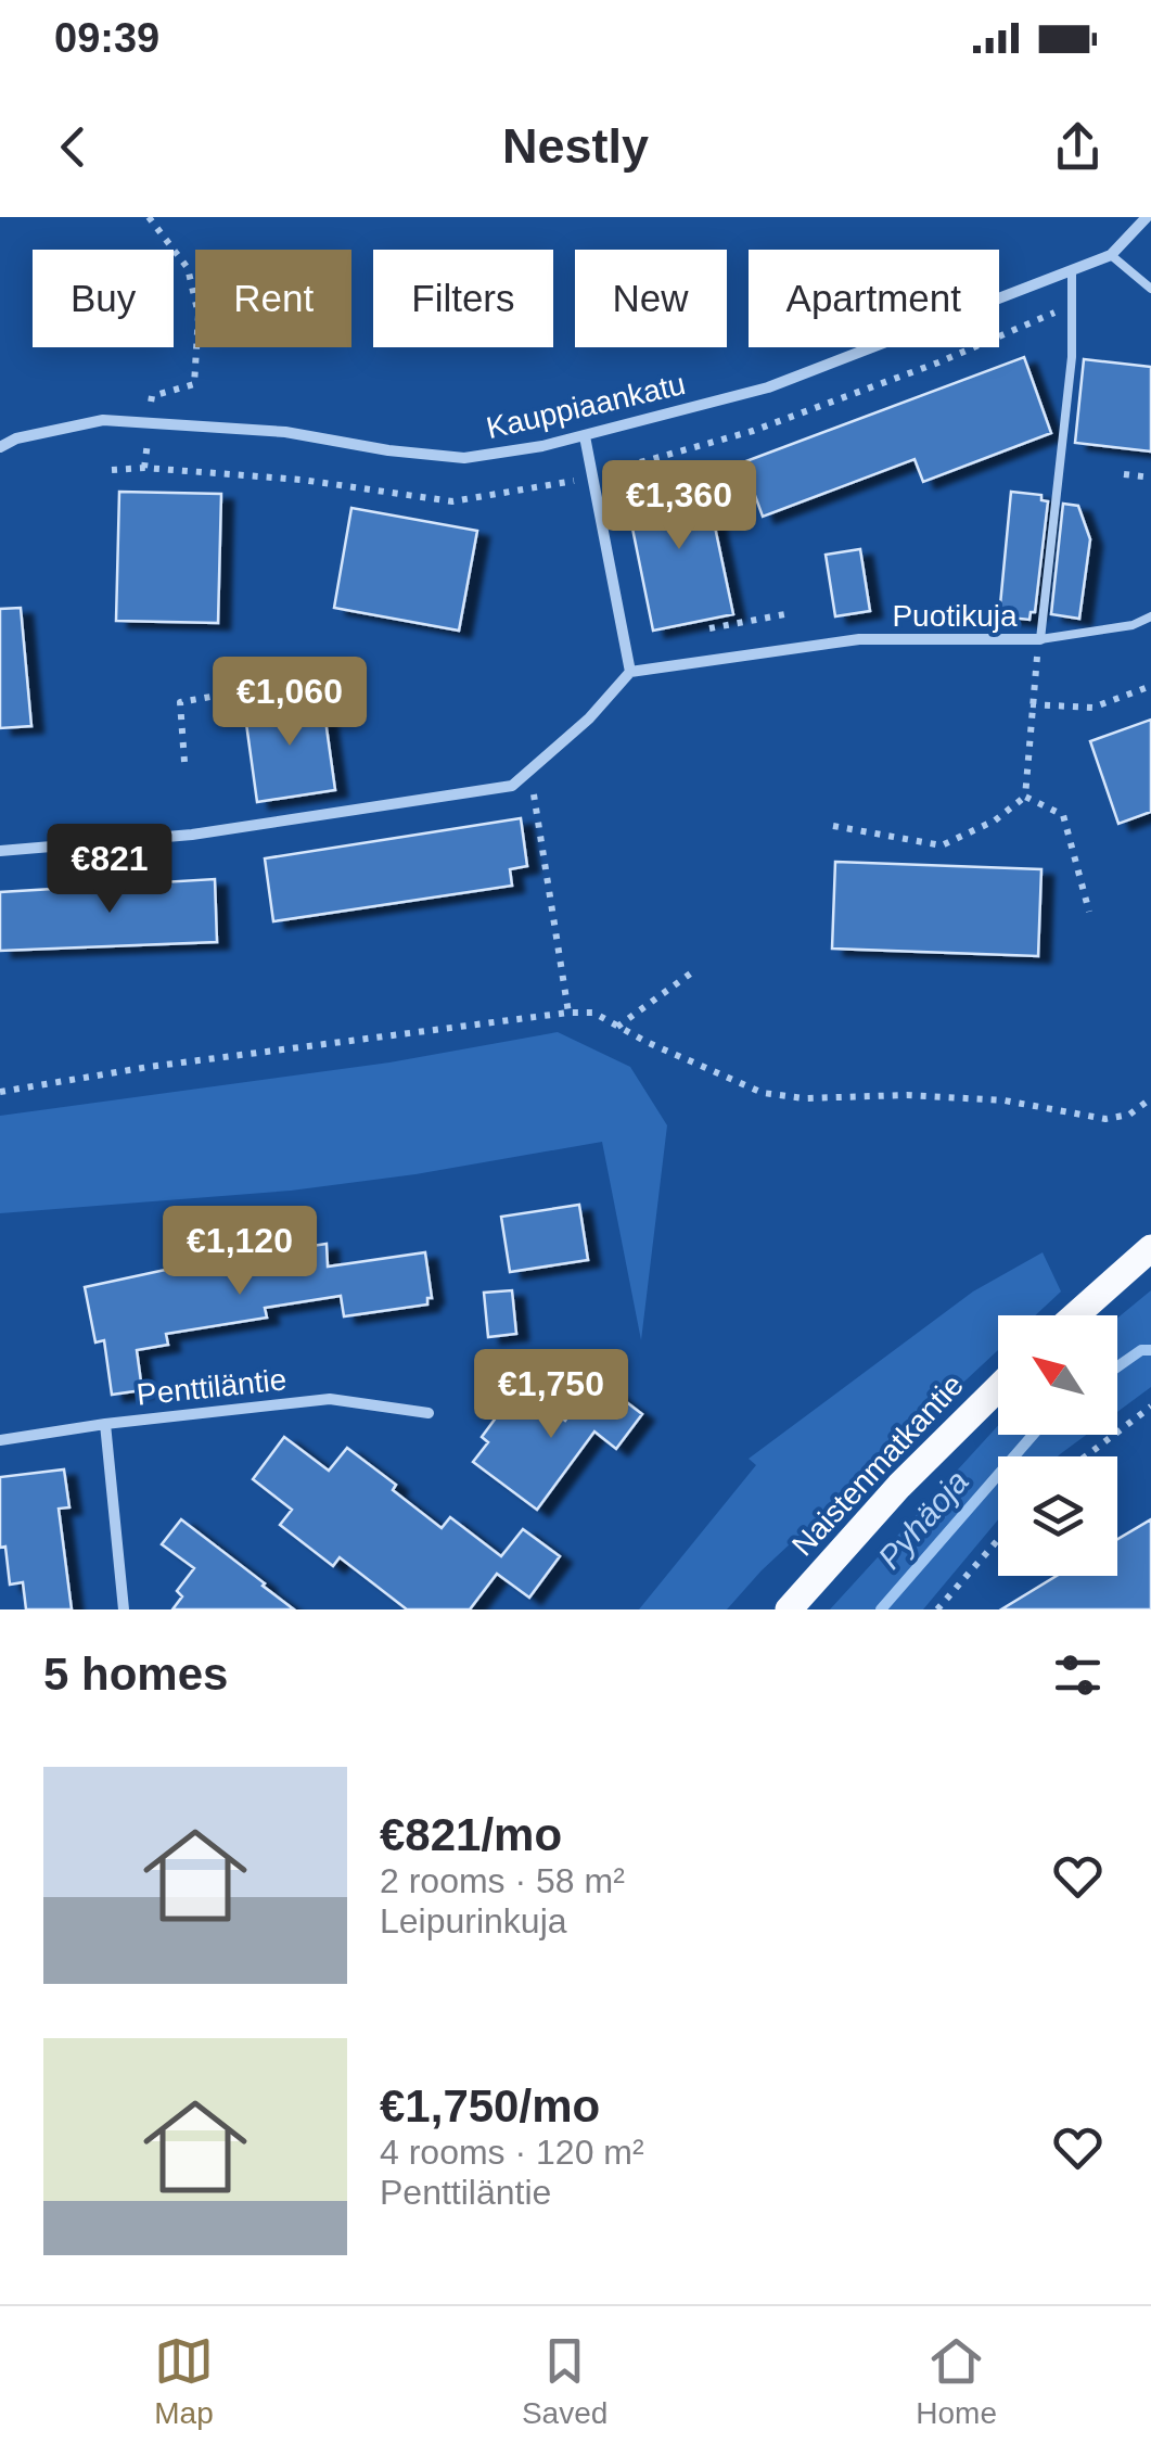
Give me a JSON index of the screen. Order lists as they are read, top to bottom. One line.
{"streets":{"main road":["Naistenmatkantie"],"street":["Kauppiaankatu","Puotikuja","Penttiläntie"]},"crossings":[["Kauppiaankatu","Puotikuja"]],"water":["Pyhäoja"],"north":"top left","page":{"status":"09:39","header":"Nestly","chip":["Buy","Rent","Filters","New","Apartment"],"price":["€1,360","€1,060","€821","€1,120","€1,750"],"heading":"5 homes","list":[{"name":"€821/mo","note":"2 rooms · 58 m² · Leipurinkuja"},{"name":"€1,750/mo","note":"4 rooms · 120 m² · Penttiläntie"}],"tabs":["Map","Saved","Home"]}}
